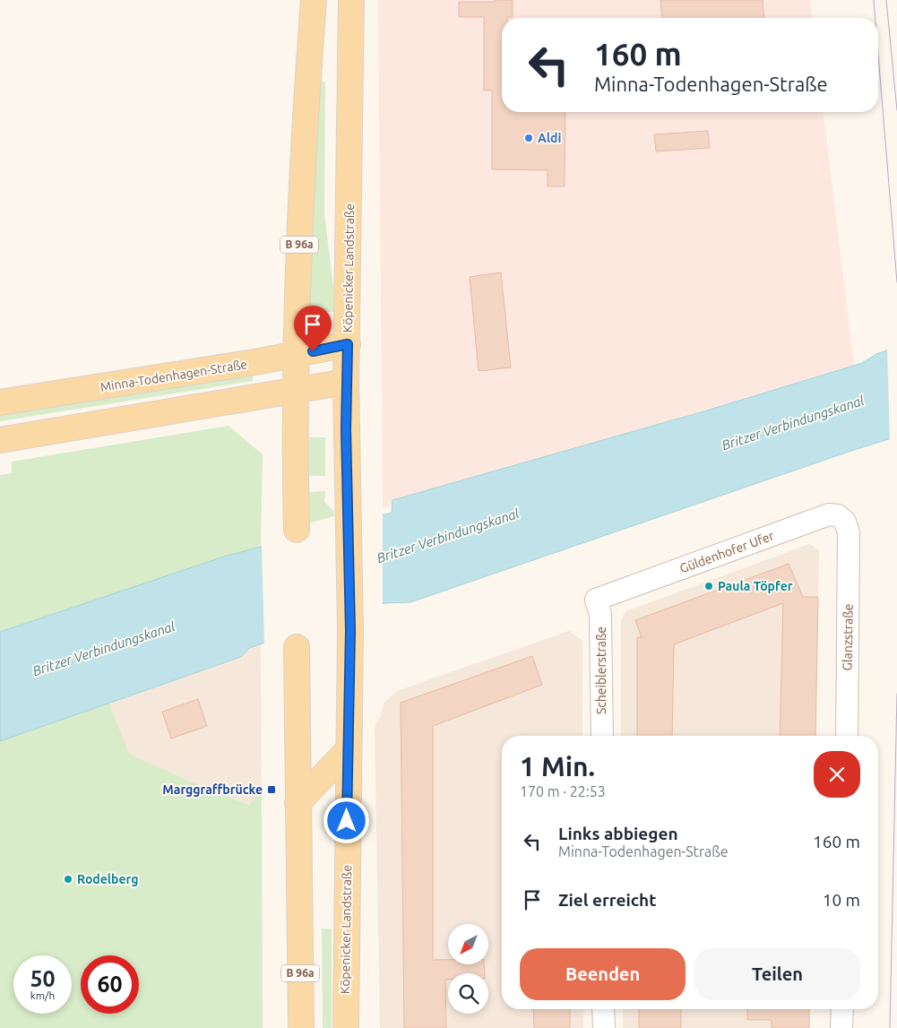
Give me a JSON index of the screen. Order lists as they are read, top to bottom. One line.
{"streets":{"main road":["B 96a","Köpenicker Landstraße","Minna-Todenhagen-Straße"],"street":["Güldenhofer Ufer","Glanzstraße","Scheiblerstraße"]},"crossings":[["B 96a","Minna-Todenhagen-Straße"],["Köpenicker Landstraße","Minna-Todenhagen-Straße"],["Güldenhofer Ufer","Glanzstraße"],["Güldenhofer Ufer","Scheiblerstraße"]],"water":["Britzer Verbindungskanal"],"places":{"other":["Aldi","Paula Töpfer","Rodelberg"],"transit":["Marggraffbrücke"]},"north":"bottom left","page":{"turn":["160 m","Minna-Todenhagen-Straße"],"heading":["1 Min.","170 m · 22:53"],"list":[{"name":"Links abbiegen","note":"Minna-Todenhagen-Straße","value":"160 m"},{"name":"Ziel erreicht","value":"10 m"}],"buttons":["Beenden","Teilen"],"speed":"50 km/h","limit":"60"}}
